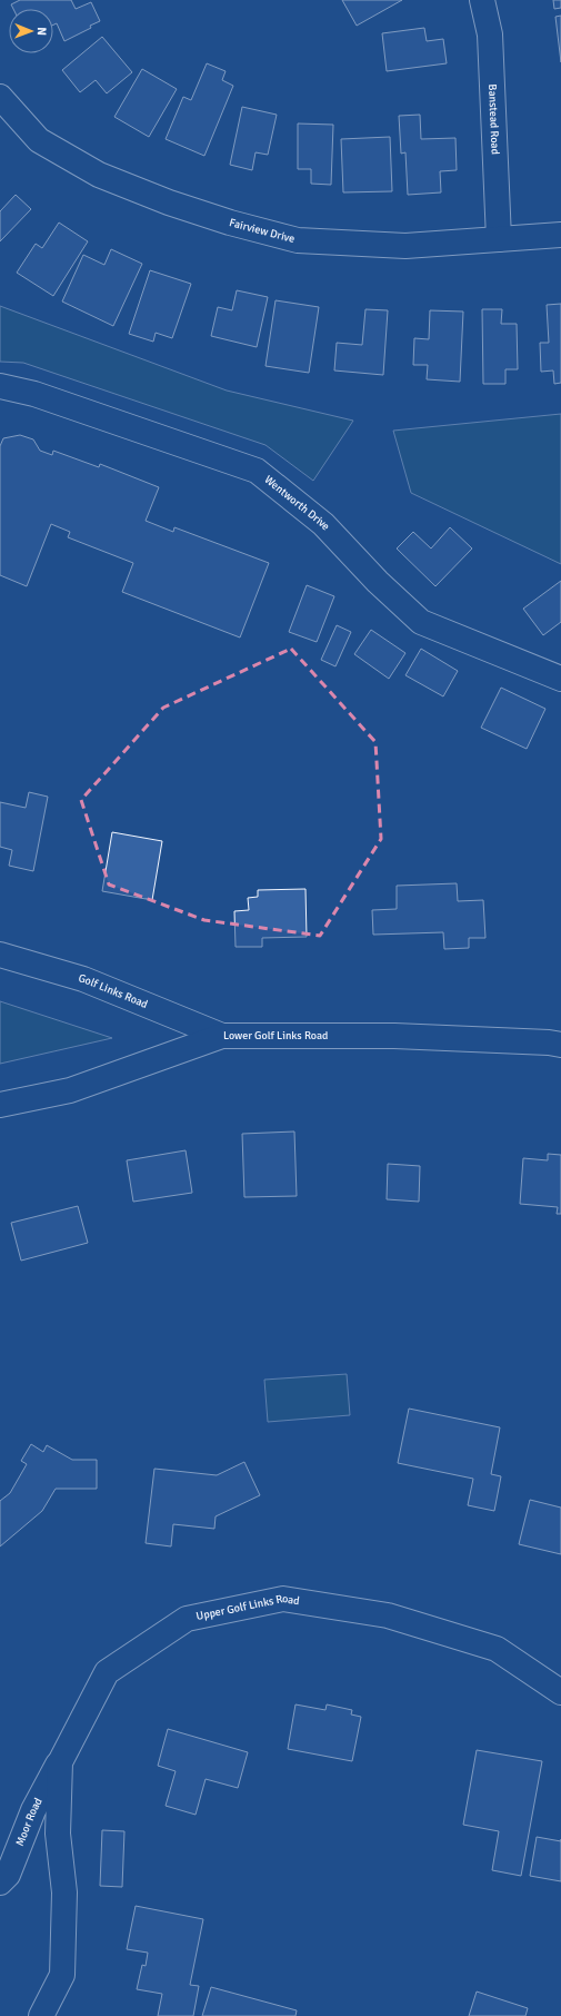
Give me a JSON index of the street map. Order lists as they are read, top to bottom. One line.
{"streets":{"street":["Banstead Road","Fairview Drive","Wentworth Drive","Golf Links Road","Lower Golf Links Road","Upper Golf Links Road","Moor Road"]},"crossings":[["Banstead Road","Fairview Drive"],["Golf Links Road","Lower Golf Links Road"],["Upper Golf Links Road","Moor Road"]],"north":"right"}
